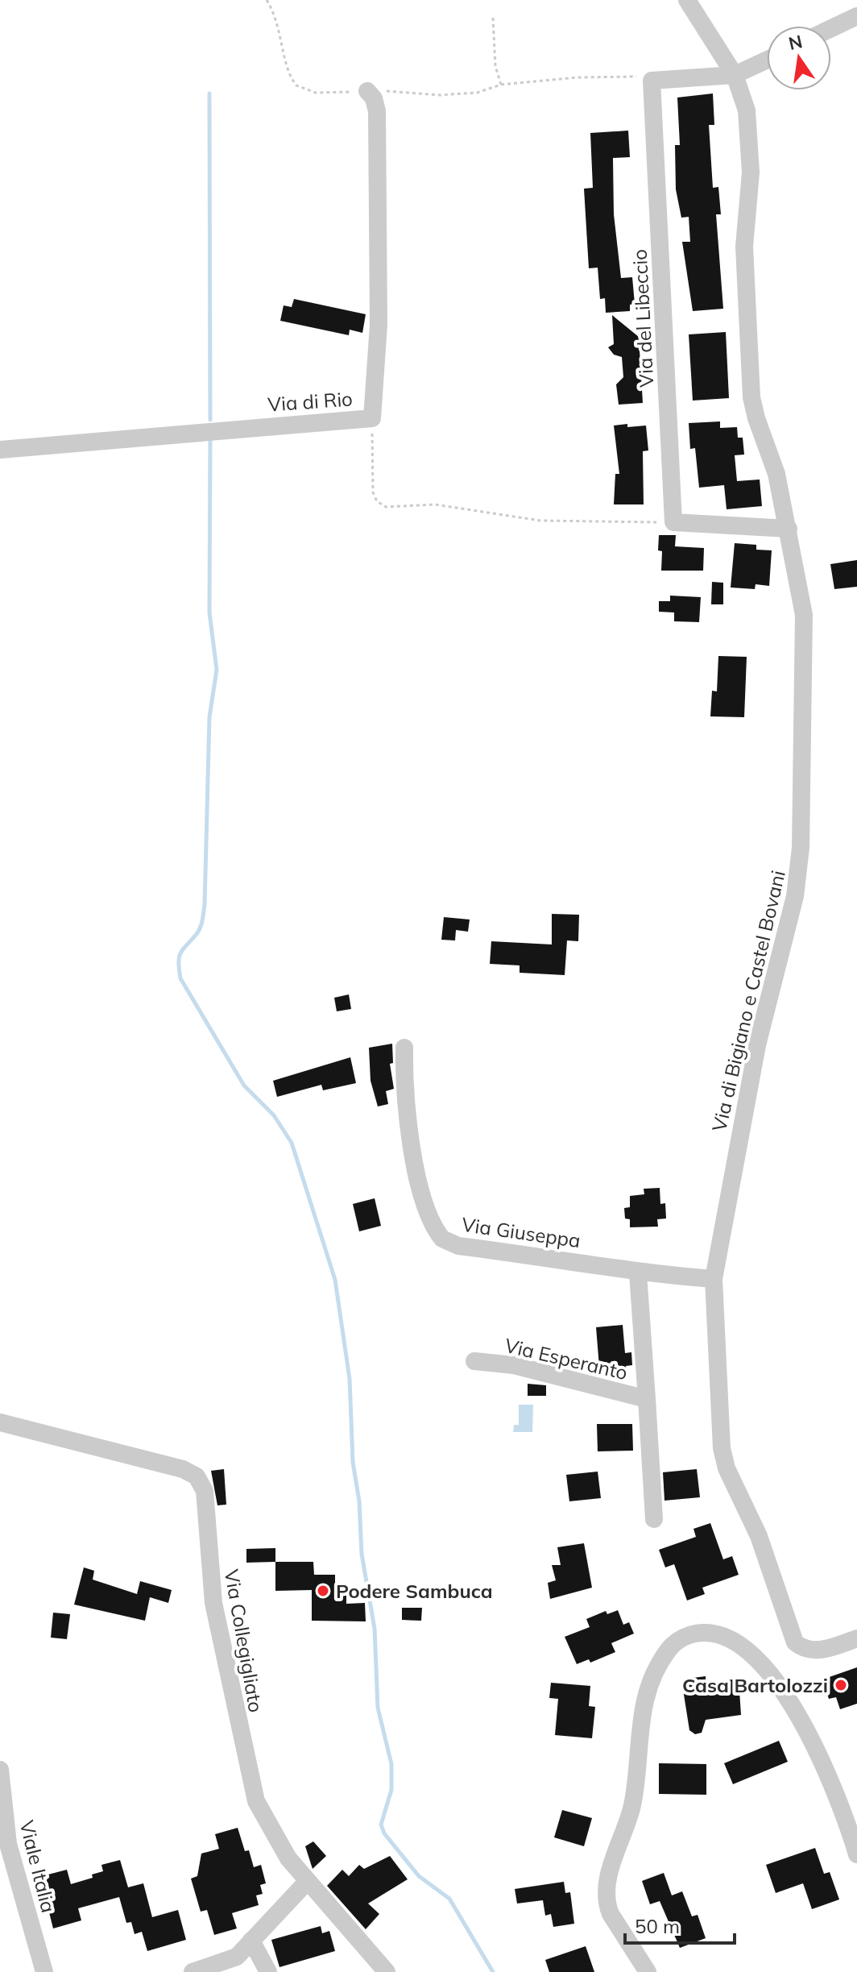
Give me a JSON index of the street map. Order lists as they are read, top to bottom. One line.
{"streets":{"street":["Via del Libeccio","Via di Rio","Via di Bigiano e Castel Bovani","Via Giuseppa","Via Esperanto","Via Collegigliato","Viale Italia"]},"crossings":[["Via di Bigiano e Castel Bovani","Via Giuseppa"],["Via Giuseppa","Via Esperanto"]],"places":["Podere Sambuca","Casa Bartolozzi"],"scale_bar":"50 m","north":"top"}
